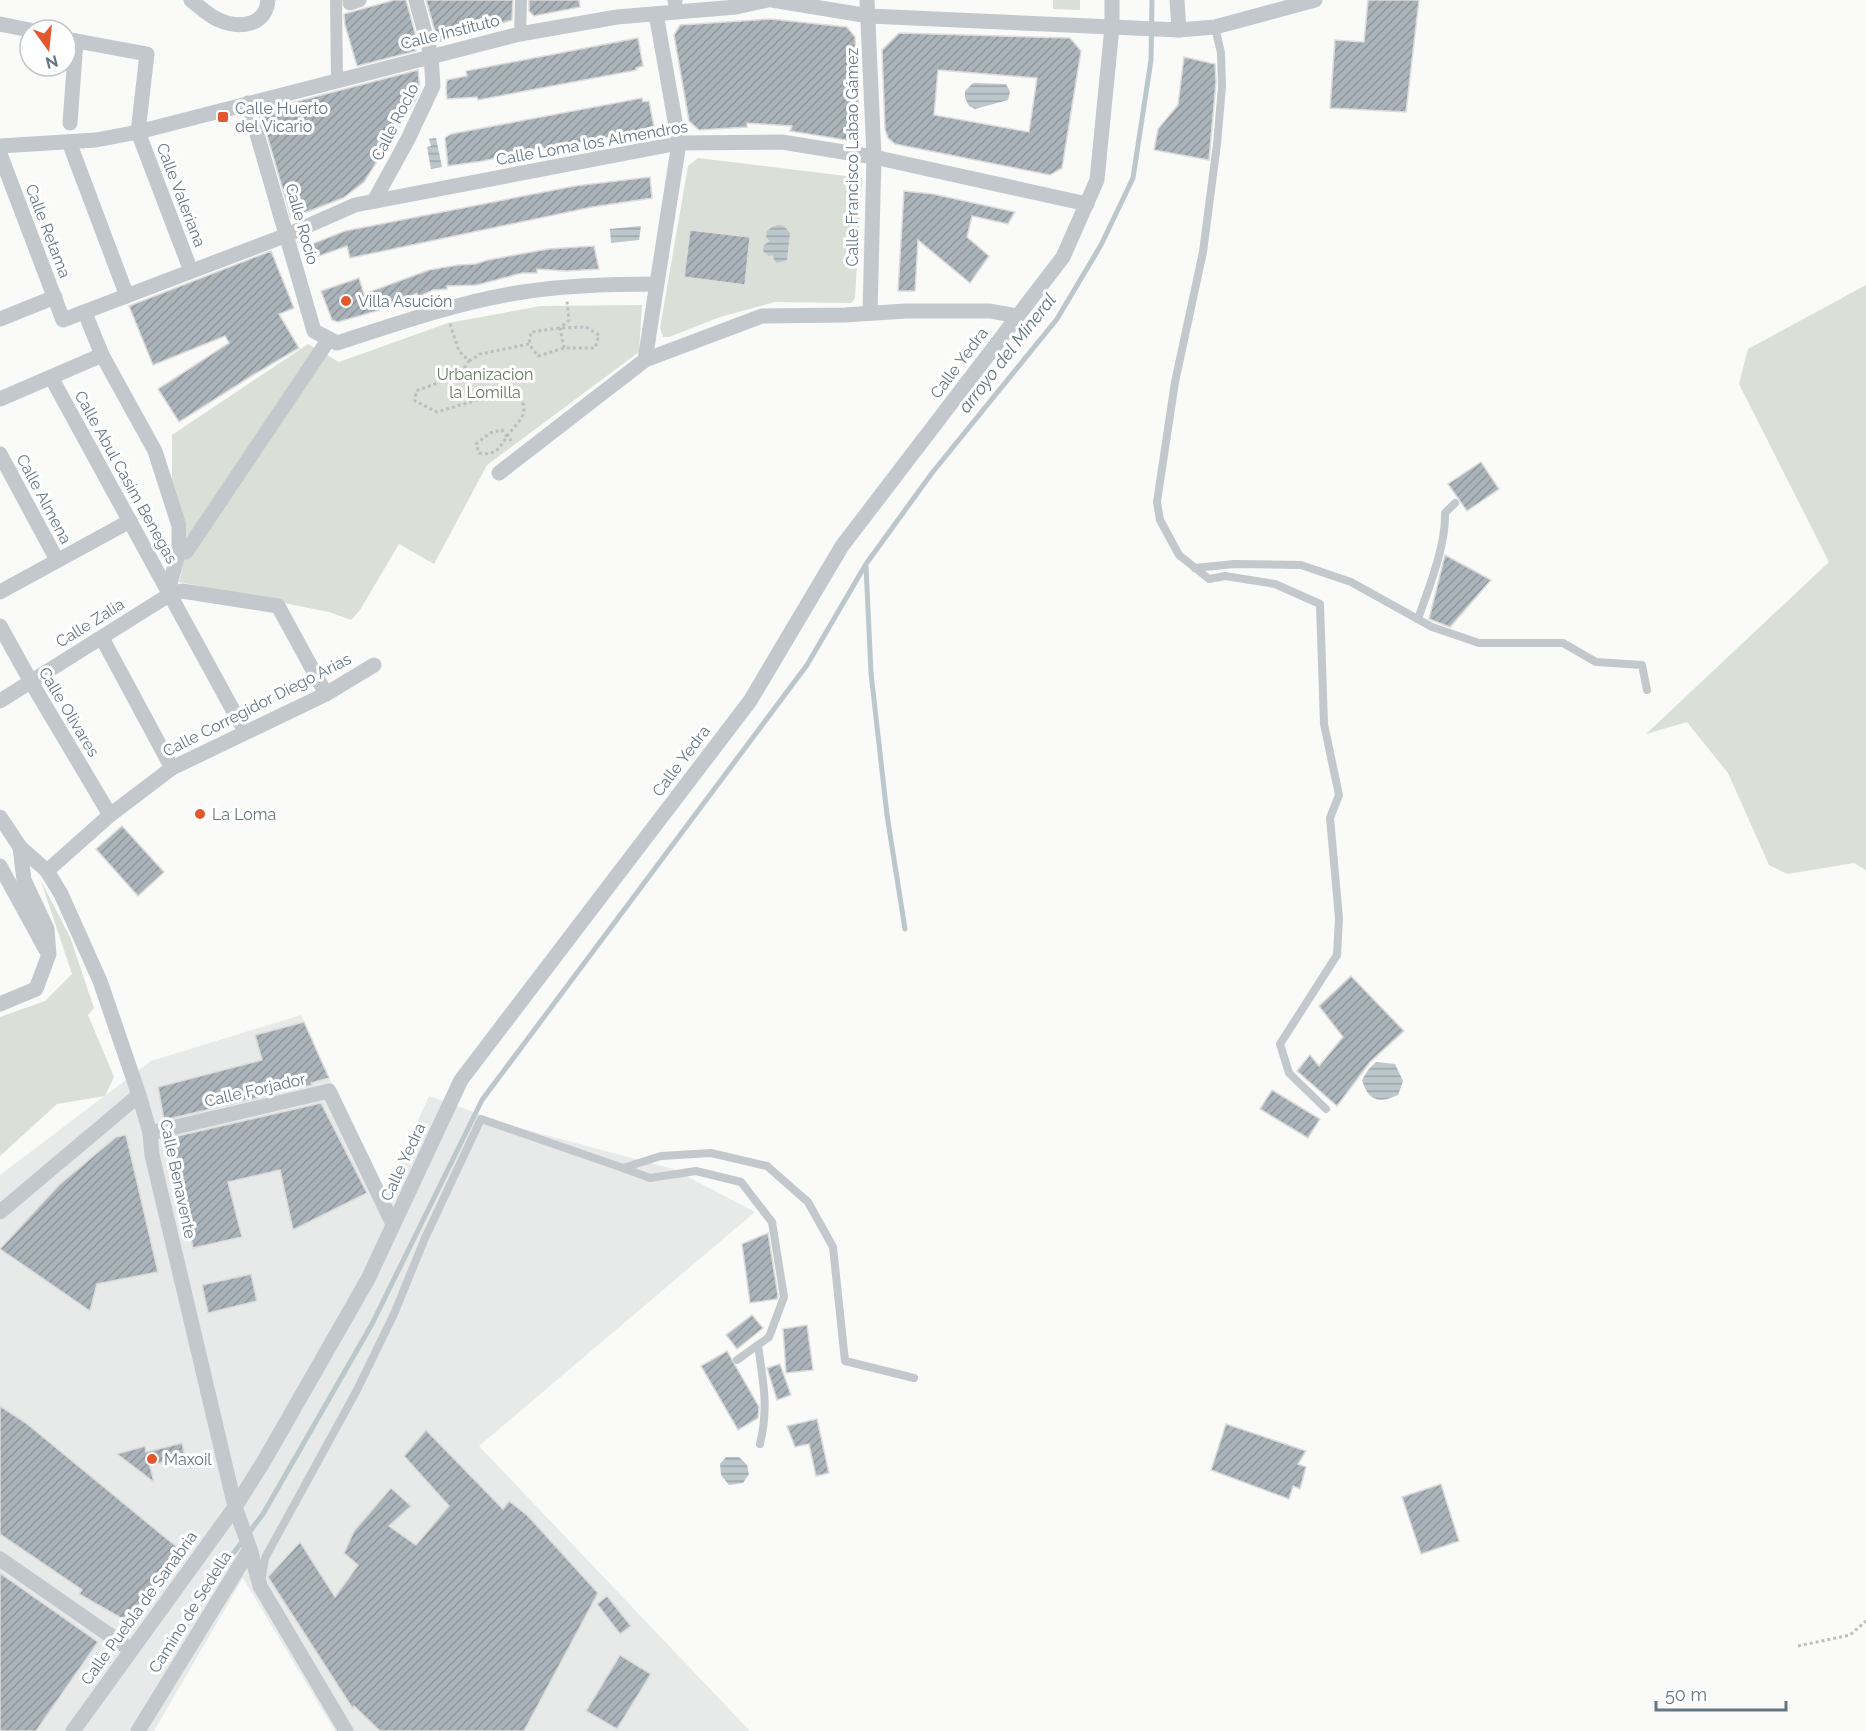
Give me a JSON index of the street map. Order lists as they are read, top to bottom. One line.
{"streets":{"street":["Calle Instituto","Calle Roclo","Calle Loma los Almendros","Calle Francisco Labao Gámez","Calle Valeriana","Calle Rocío","Calle Retama","Calle Yedra","Calle Abul Casim Benegas","Calle Almena","Calle Zalia","Calle Corregidor Diego Arias","Calle Olivares","Calle Forjador","Calle Benavente","Calle Puebla de Sanabria","Camino de Sedella"]},"crossings":[["Calle Instituto","Calle Roclo"],["Calle Instituto","Calle Rocío"],["Calle Roclo","Calle Loma los Almendros"],["Calle Loma los Almendros","Calle Francisco Labao Gámez"],["Calle Loma los Almendros","Calle Valeriana"],["Calle Loma los Almendros","Calle Rocío"],["Calle Loma los Almendros","Calle Retama"],["Calle Loma los Almendros","Calle Yedra"],["Calle Yedra","Calle Forjador"],["Calle Yedra","Calle Benavente"],["Calle Yedra","Calle Puebla de Sanabria"],["Calle Yedra","Camino de Sedella"],["Calle Abul Casim Benegas","Calle Zalia"],["Calle Zalia","Calle Olivares"],["Calle Corregidor Diego Arias","Calle Olivares"],["Calle Corregidor Diego Arias","Calle Benavente"],["Calle Forjador","Calle Benavente"],["Calle Benavente","Calle Puebla de Sanabria"],["Calle Benavente","Camino de Sedella"],["Calle Puebla de Sanabria","Camino de Sedella"]],"water":["arroyo del Mineral"],"parks":["Urbanizacion la Lomilla"],"places":{"transit":["Calle Huerto del Vicario"],"other":["Villa Asución","La Loma","Maxoil"]},"scale_bar":"50 m","north":"bottom"}
